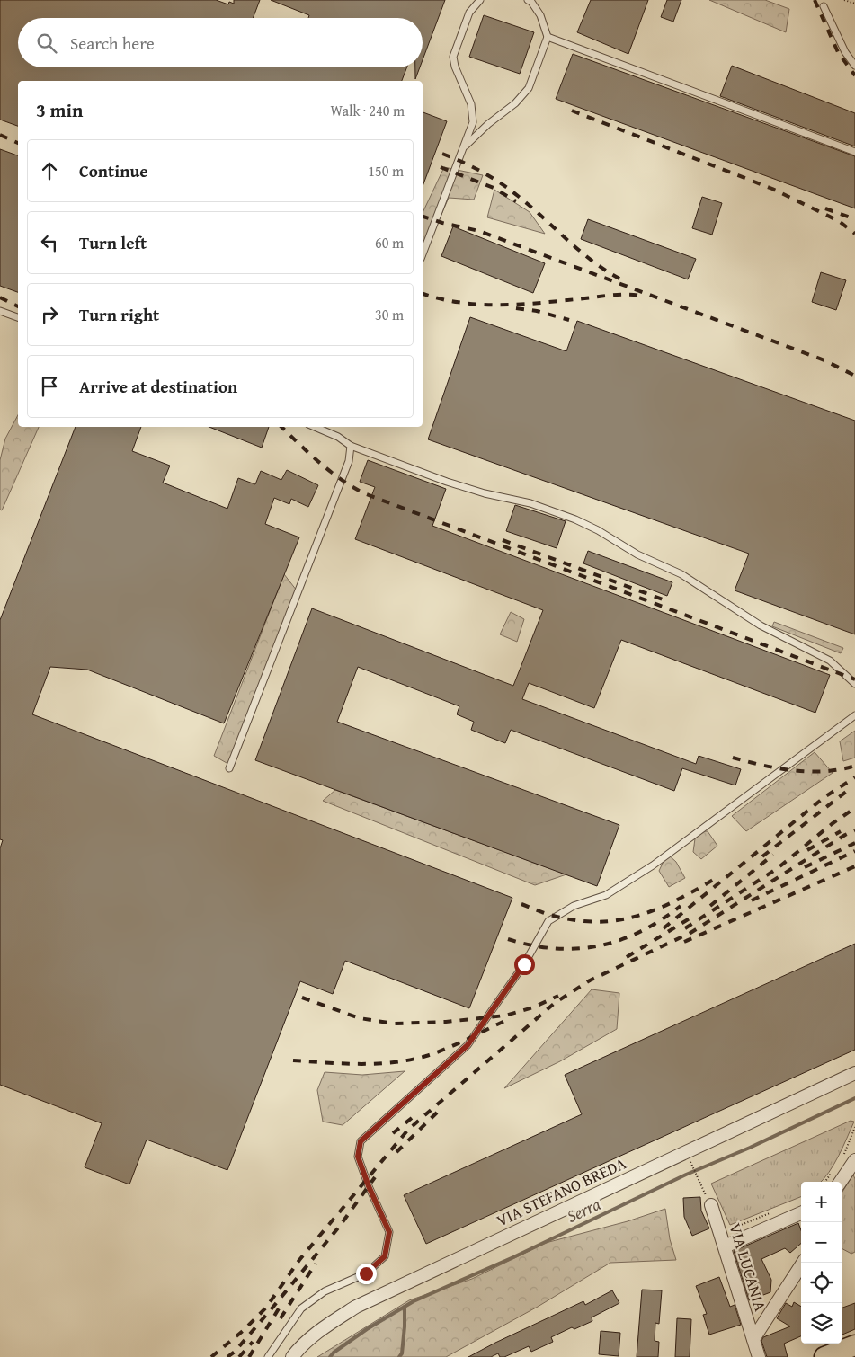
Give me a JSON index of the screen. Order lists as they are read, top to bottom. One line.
{"streets":{"street":["VIA STEFANO BREDA","VIA LUCANIA"]},"water":["Serra"],"page":{"search":"Search here","heading":["3 min","Walk · 240 m"],"list":[["Continue","150 m"],["Turn left","60 m"],["Turn right","30 m"],"Arrive at destination"],"map_buttons":["+","−"]}}
